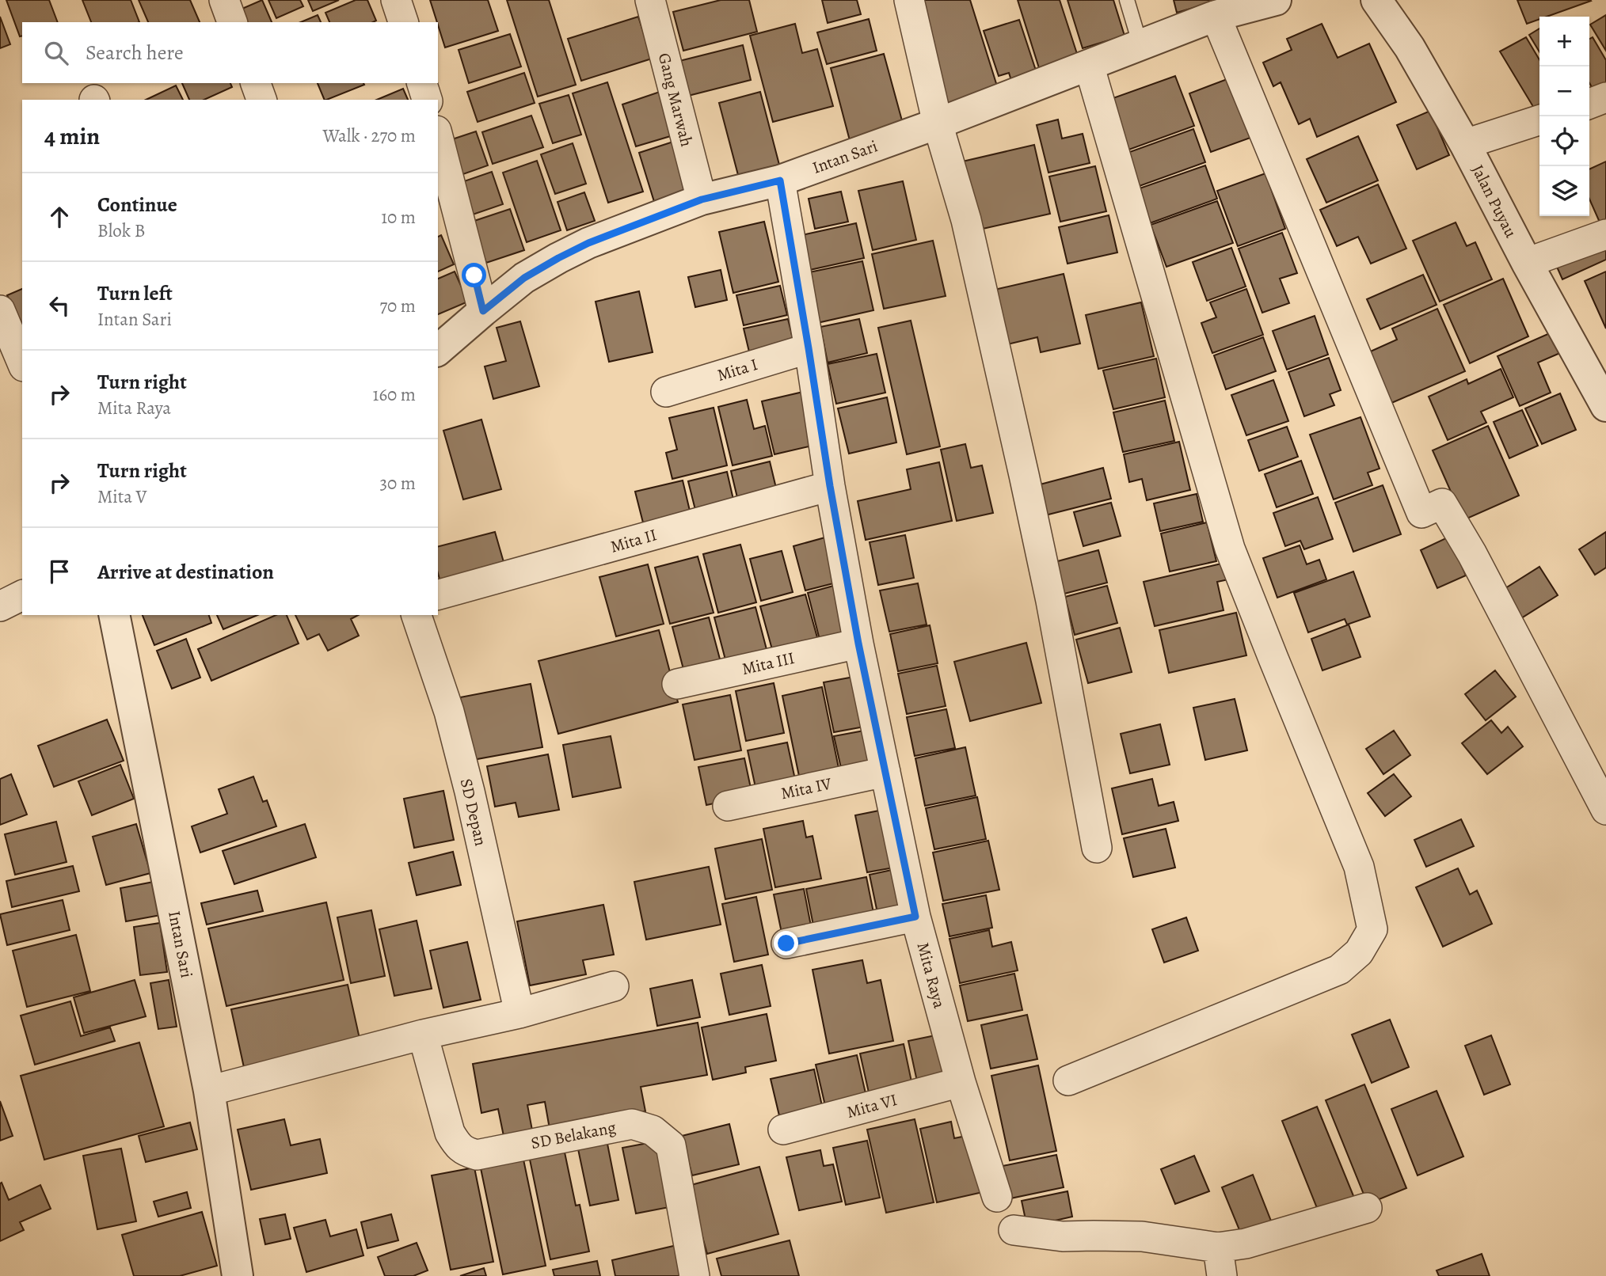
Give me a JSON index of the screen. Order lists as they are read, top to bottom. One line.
{"streets":{"street":["Gang Marwah","Intan Sari","Jalan Puyau","Mita I","Mita II","Mita III","Mita IV","SD Depan","Mita Raya","Mita VI","SD Belakang"]},"crossings":[["Gang Marwah","Intan Sari"],["Intan Sari","Mita Raya"],["Mita I","Mita Raya"],["Mita II","Mita Raya"],["Mita III","Mita Raya"],["Mita IV","Mita Raya"],["Mita Raya","Mita VI"]],"page":{"map_buttons":["+","−"],"search":"Search here","heading":["4 min","Walk · 270 m"],"list":[["Continue","Blok B","10 m"],["Turn left","Intan Sari","70 m"],["Turn right","Mita Raya","160 m"],["Turn right","Mita V","30 m"],"Arrive at destination"]}}
